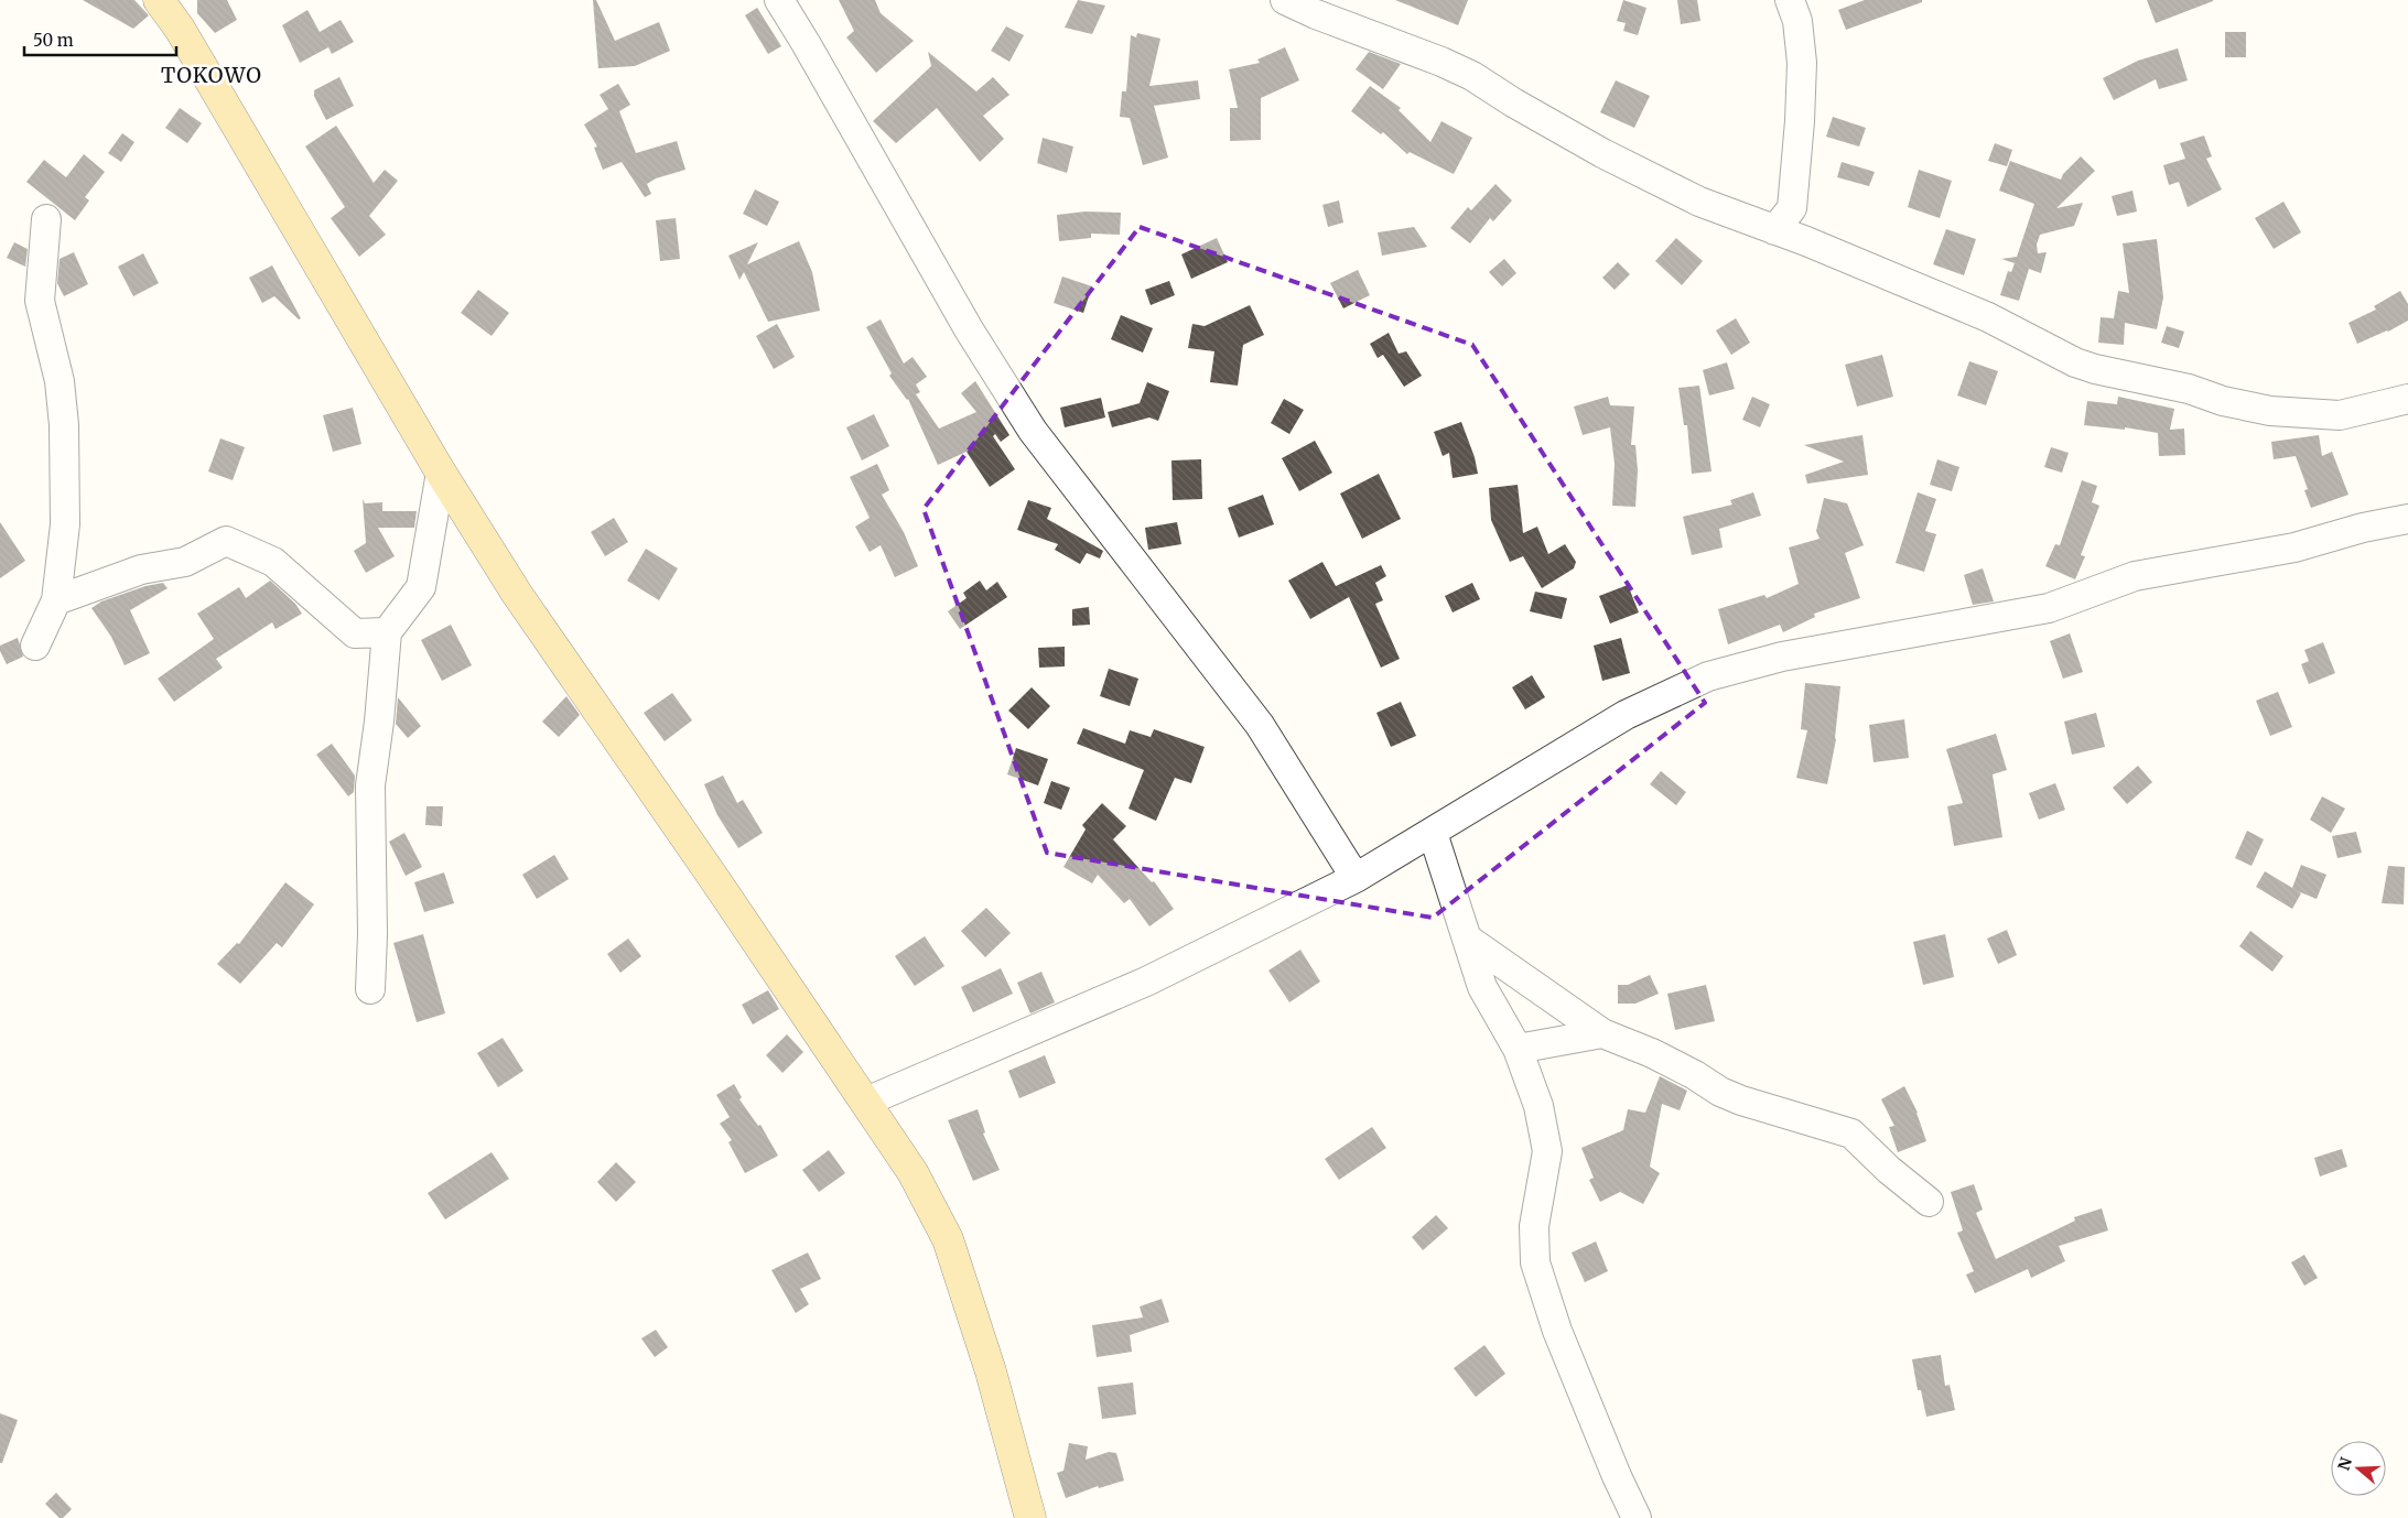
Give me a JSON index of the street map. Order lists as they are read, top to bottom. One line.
{"districts":["TOKOWO"],"scale_bar":"50 m","north":"left"}
